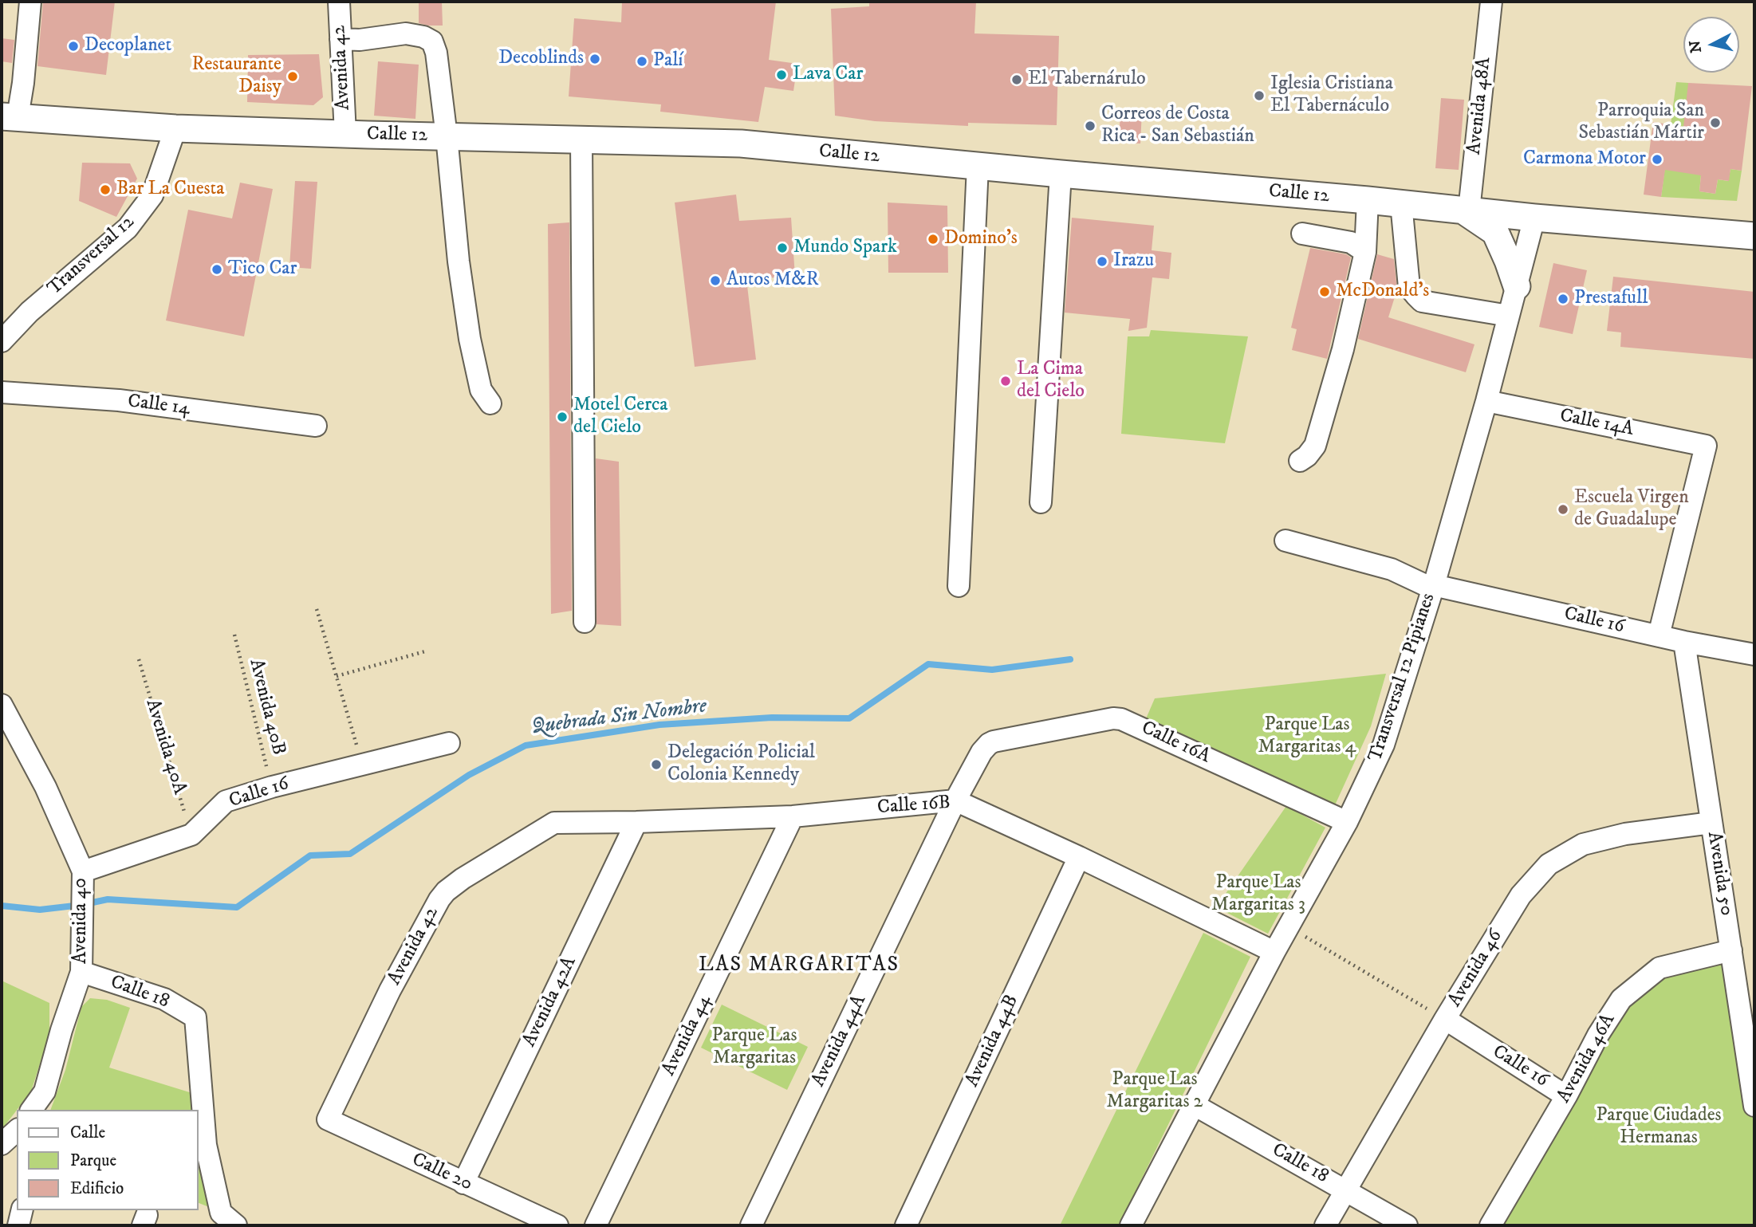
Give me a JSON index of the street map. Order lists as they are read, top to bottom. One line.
{"streets":{"main road":["Calle 12"],"street":["Avenida 42","Avenida 48A","Transversal 12","Calle 14","Calle 14A","Calle 16","Transversal 12 Pipianes","Calle 16A","Calle 16B","Avenida 50","Avenida 40","Avenida 46","Calle 18","Avenida 42A","Avenida 44","Avenida 44A","Avenida 44B","Avenida 46A","Calle 20"],"path":["Avenida 40B","Avenida 40A"]},"crossings":[["Avenida 42","Calle 12"],["Avenida 42","Calle 16B"],["Avenida 42","Calle 20"],["Avenida 48A","Calle 12"],["Calle 12","Transversal 12"],["Calle 12","Transversal 12 Pipianes"],["Calle 14A","Calle 16"],["Calle 14A","Transversal 12 Pipianes"],["Calle 16","Transversal 12 Pipianes"],["Calle 16","Avenida 40B"],["Calle 16","Avenida 40A"],["Calle 16","Avenida 50"],["Calle 16","Avenida 40"],["Calle 16","Avenida 46"],["Calle 16","Avenida 46A"],["Transversal 12 Pipianes","Calle 16A"],["Transversal 12 Pipianes","Calle 16B"],["Transversal 12 Pipianes","Calle 18"],["Calle 16A","Avenida 44A"],["Calle 16B","Avenida 42A"],["Calle 16B","Avenida 44"],["Calle 16B","Avenida 44A"],["Calle 16B","Avenida 44B"],["Avenida 50","Avenida 46"],["Avenida 50","Avenida 46A"],["Avenida 40","Calle 18"],["Avenida 46","Calle 18"],["Avenida 42A","Calle 20"]],"districts":["LAS MARGARITAS"],"water":["Quebrada Sin Nombre"],"parks":["Parque Las Margaritas 4","Parque Las Margaritas 3","Parque Las Margaritas","Parque Las Margaritas 2","Parque Ciudades Hermanas"],"places":["Decoplanet","Decoblinds","Palí","Lava Car","Restaurante Daisy","El Tabernárulo","Iglesia Cristiana El Tabernáculo","Parroquia San Sebastián Mártir","Correos de Costa Rica - San Sebastián","Carmona Motor","Bar La Cuesta","Domino's","Mundo Spark","Irazu","Tico Car","Autos M&R","McDonald's","Prestafull","La Cima del Cielo","Motel Cerca del Cielo","Escuela Virgen de Guadalupe","Delegación Policial Colonia Kennedy"],"legend":["Calle","Parque","Edificio"],"north":"left"}
